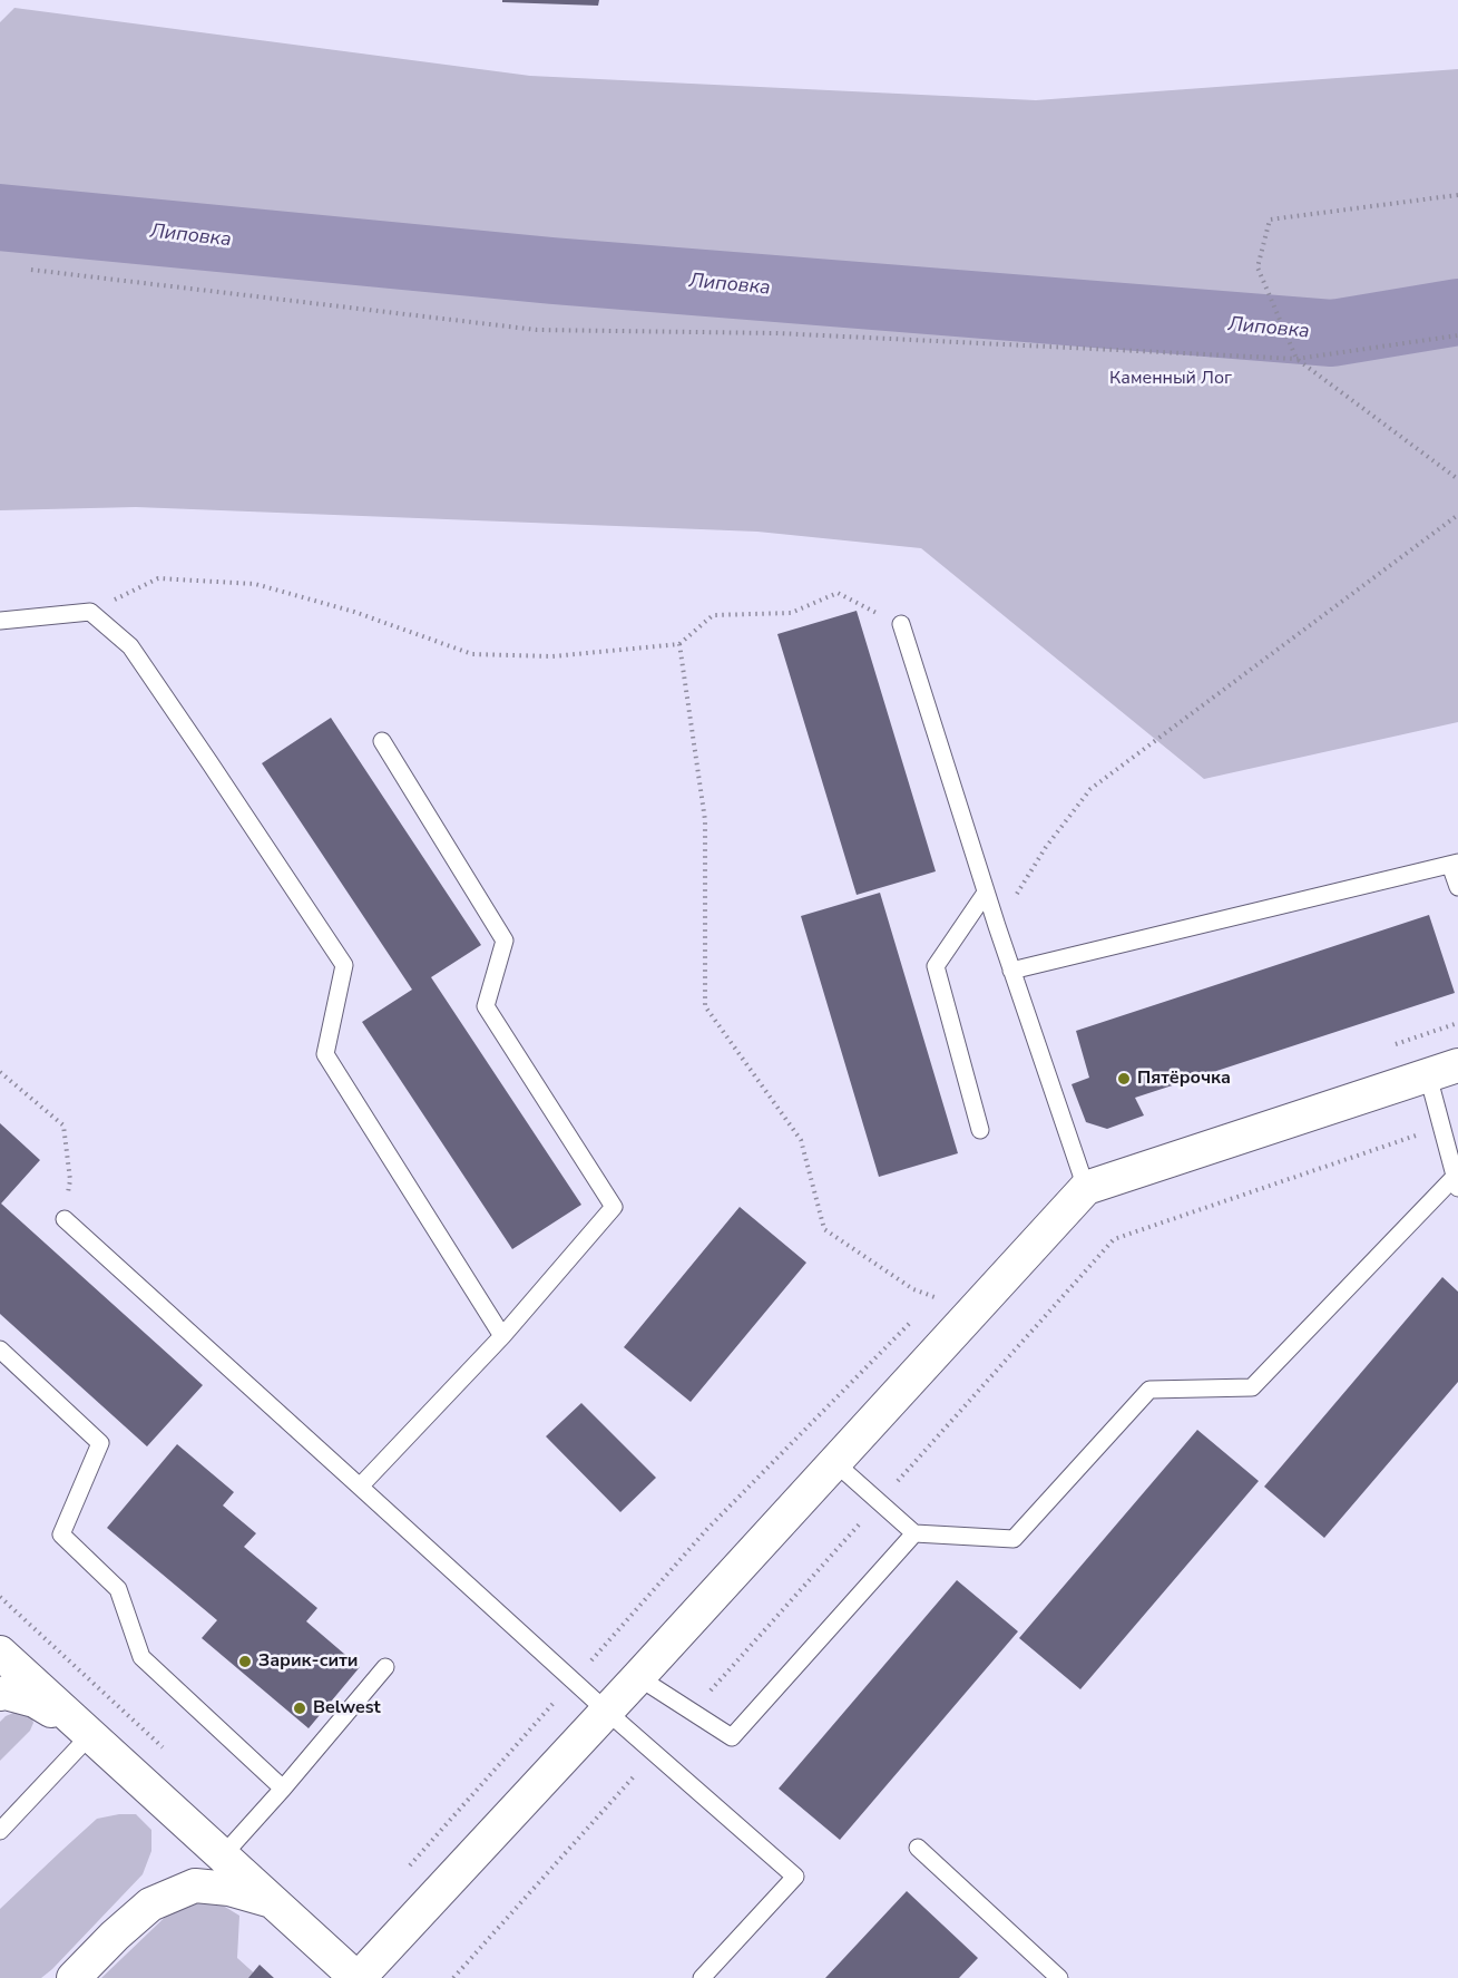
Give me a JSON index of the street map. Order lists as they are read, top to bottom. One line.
{"water":["Липовка"],"parks":["Каменный Лог"],"places":["Пятёрочка","Зарик-сити","Belwest"]}
